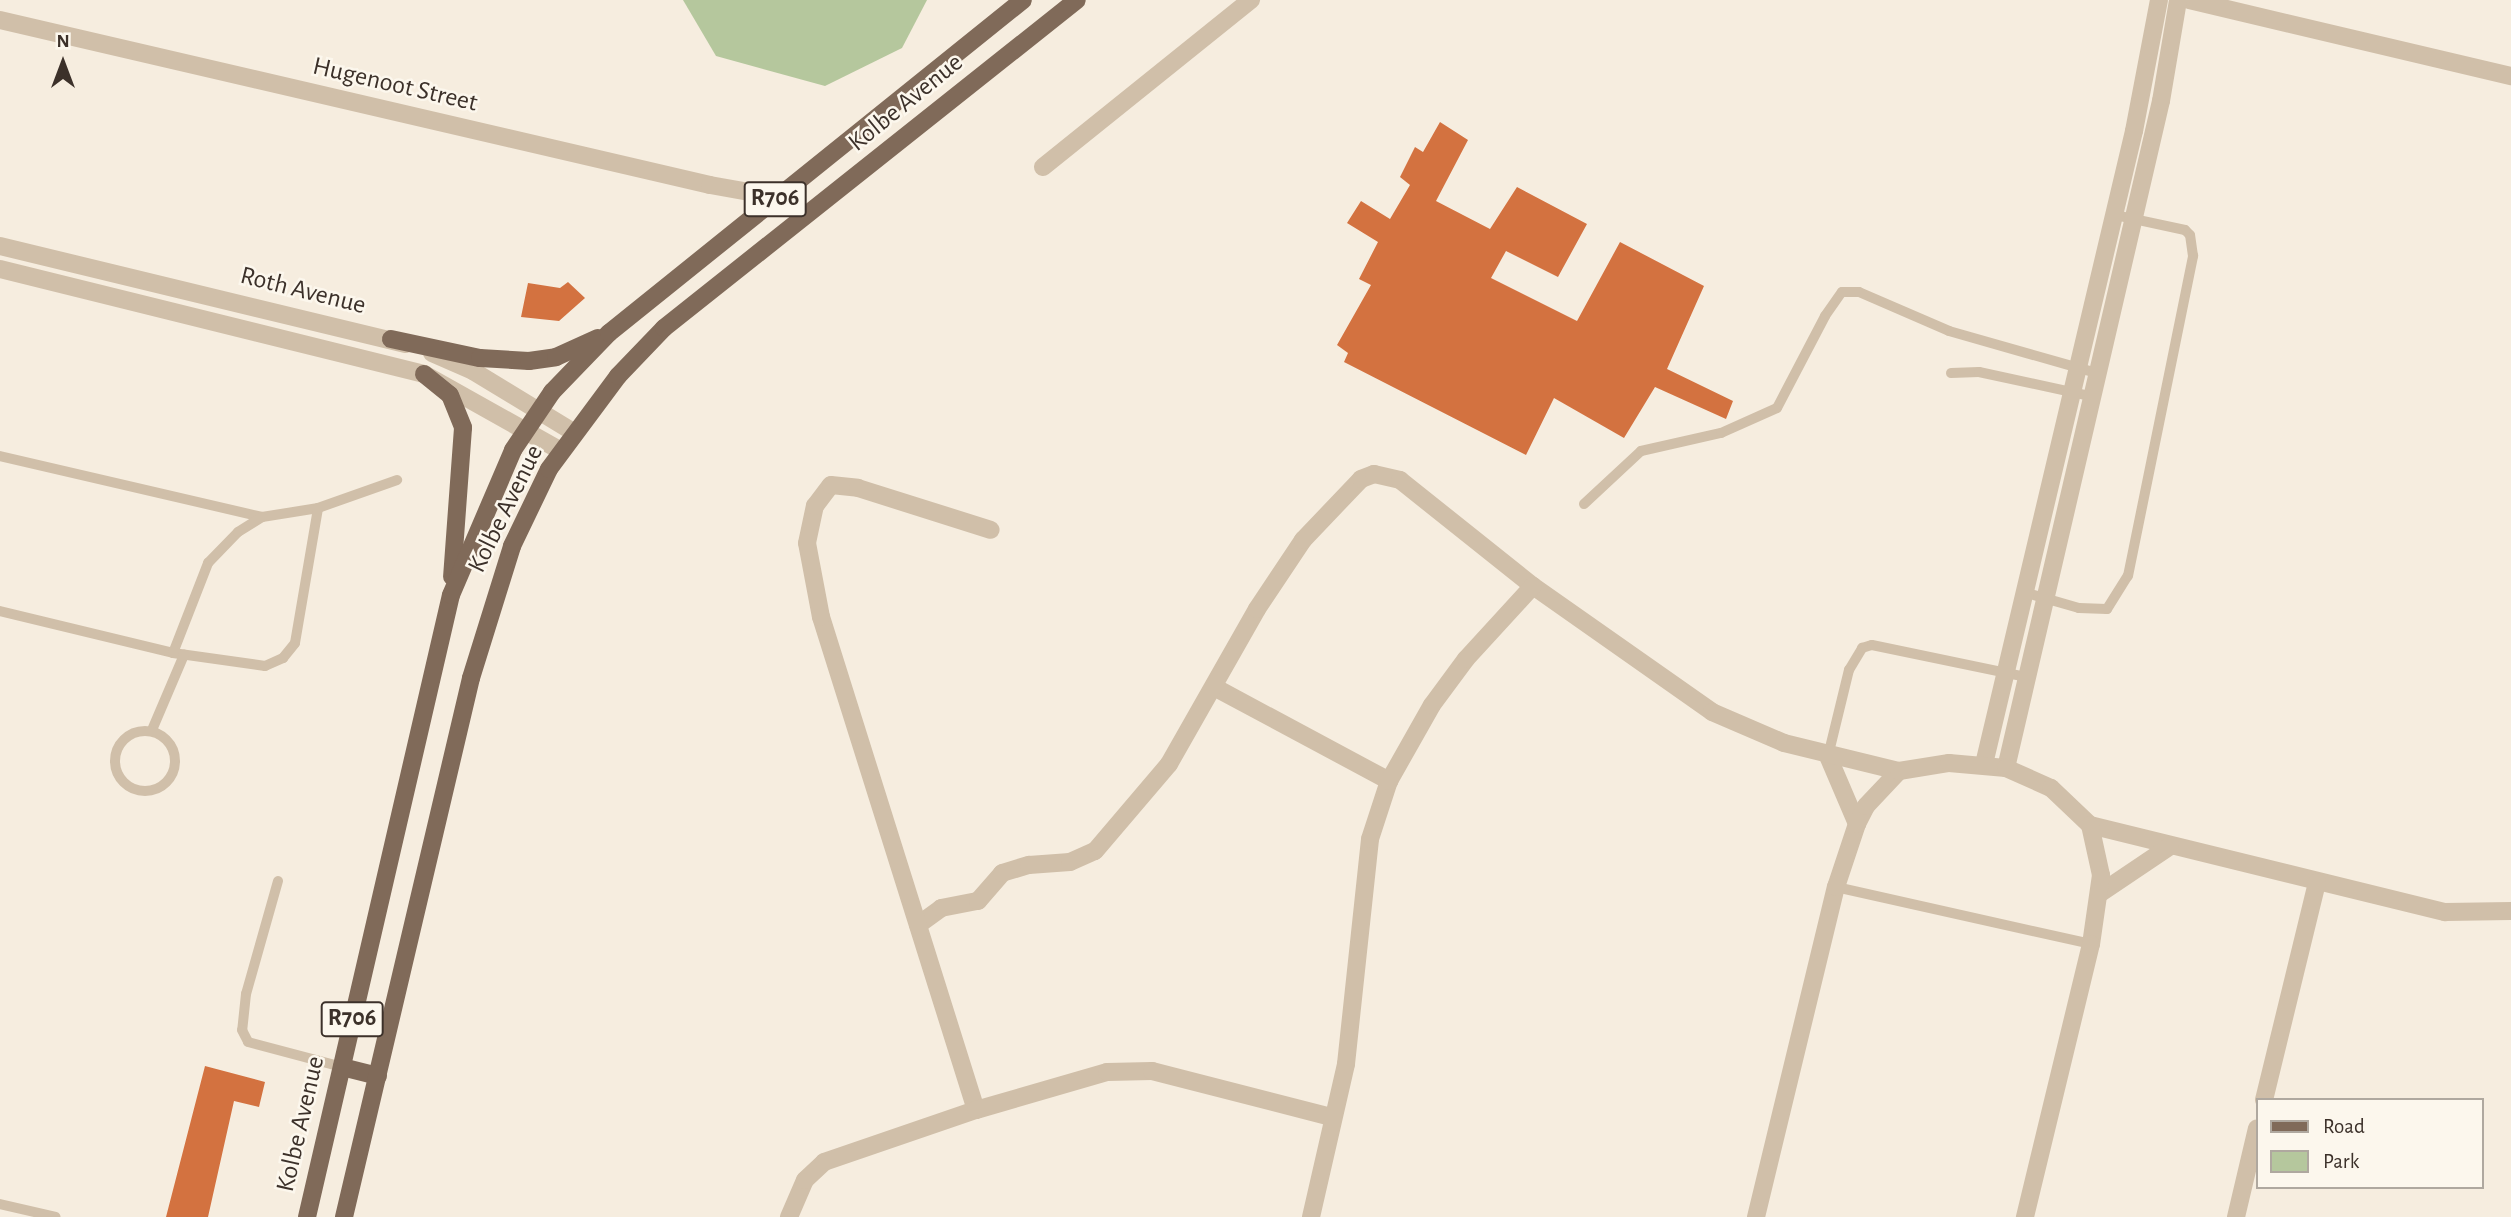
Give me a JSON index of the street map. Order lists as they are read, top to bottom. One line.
{"streets":{"main road":["Kolbe Avenue","R706"],"street":["Hugenoot Street","Roth Avenue"]},"crossings":[["Hugenoot Street","Kolbe Avenue"],["Kolbe Avenue","Roth Avenue"]],"legend":["Road","Park"],"north":"top"}
